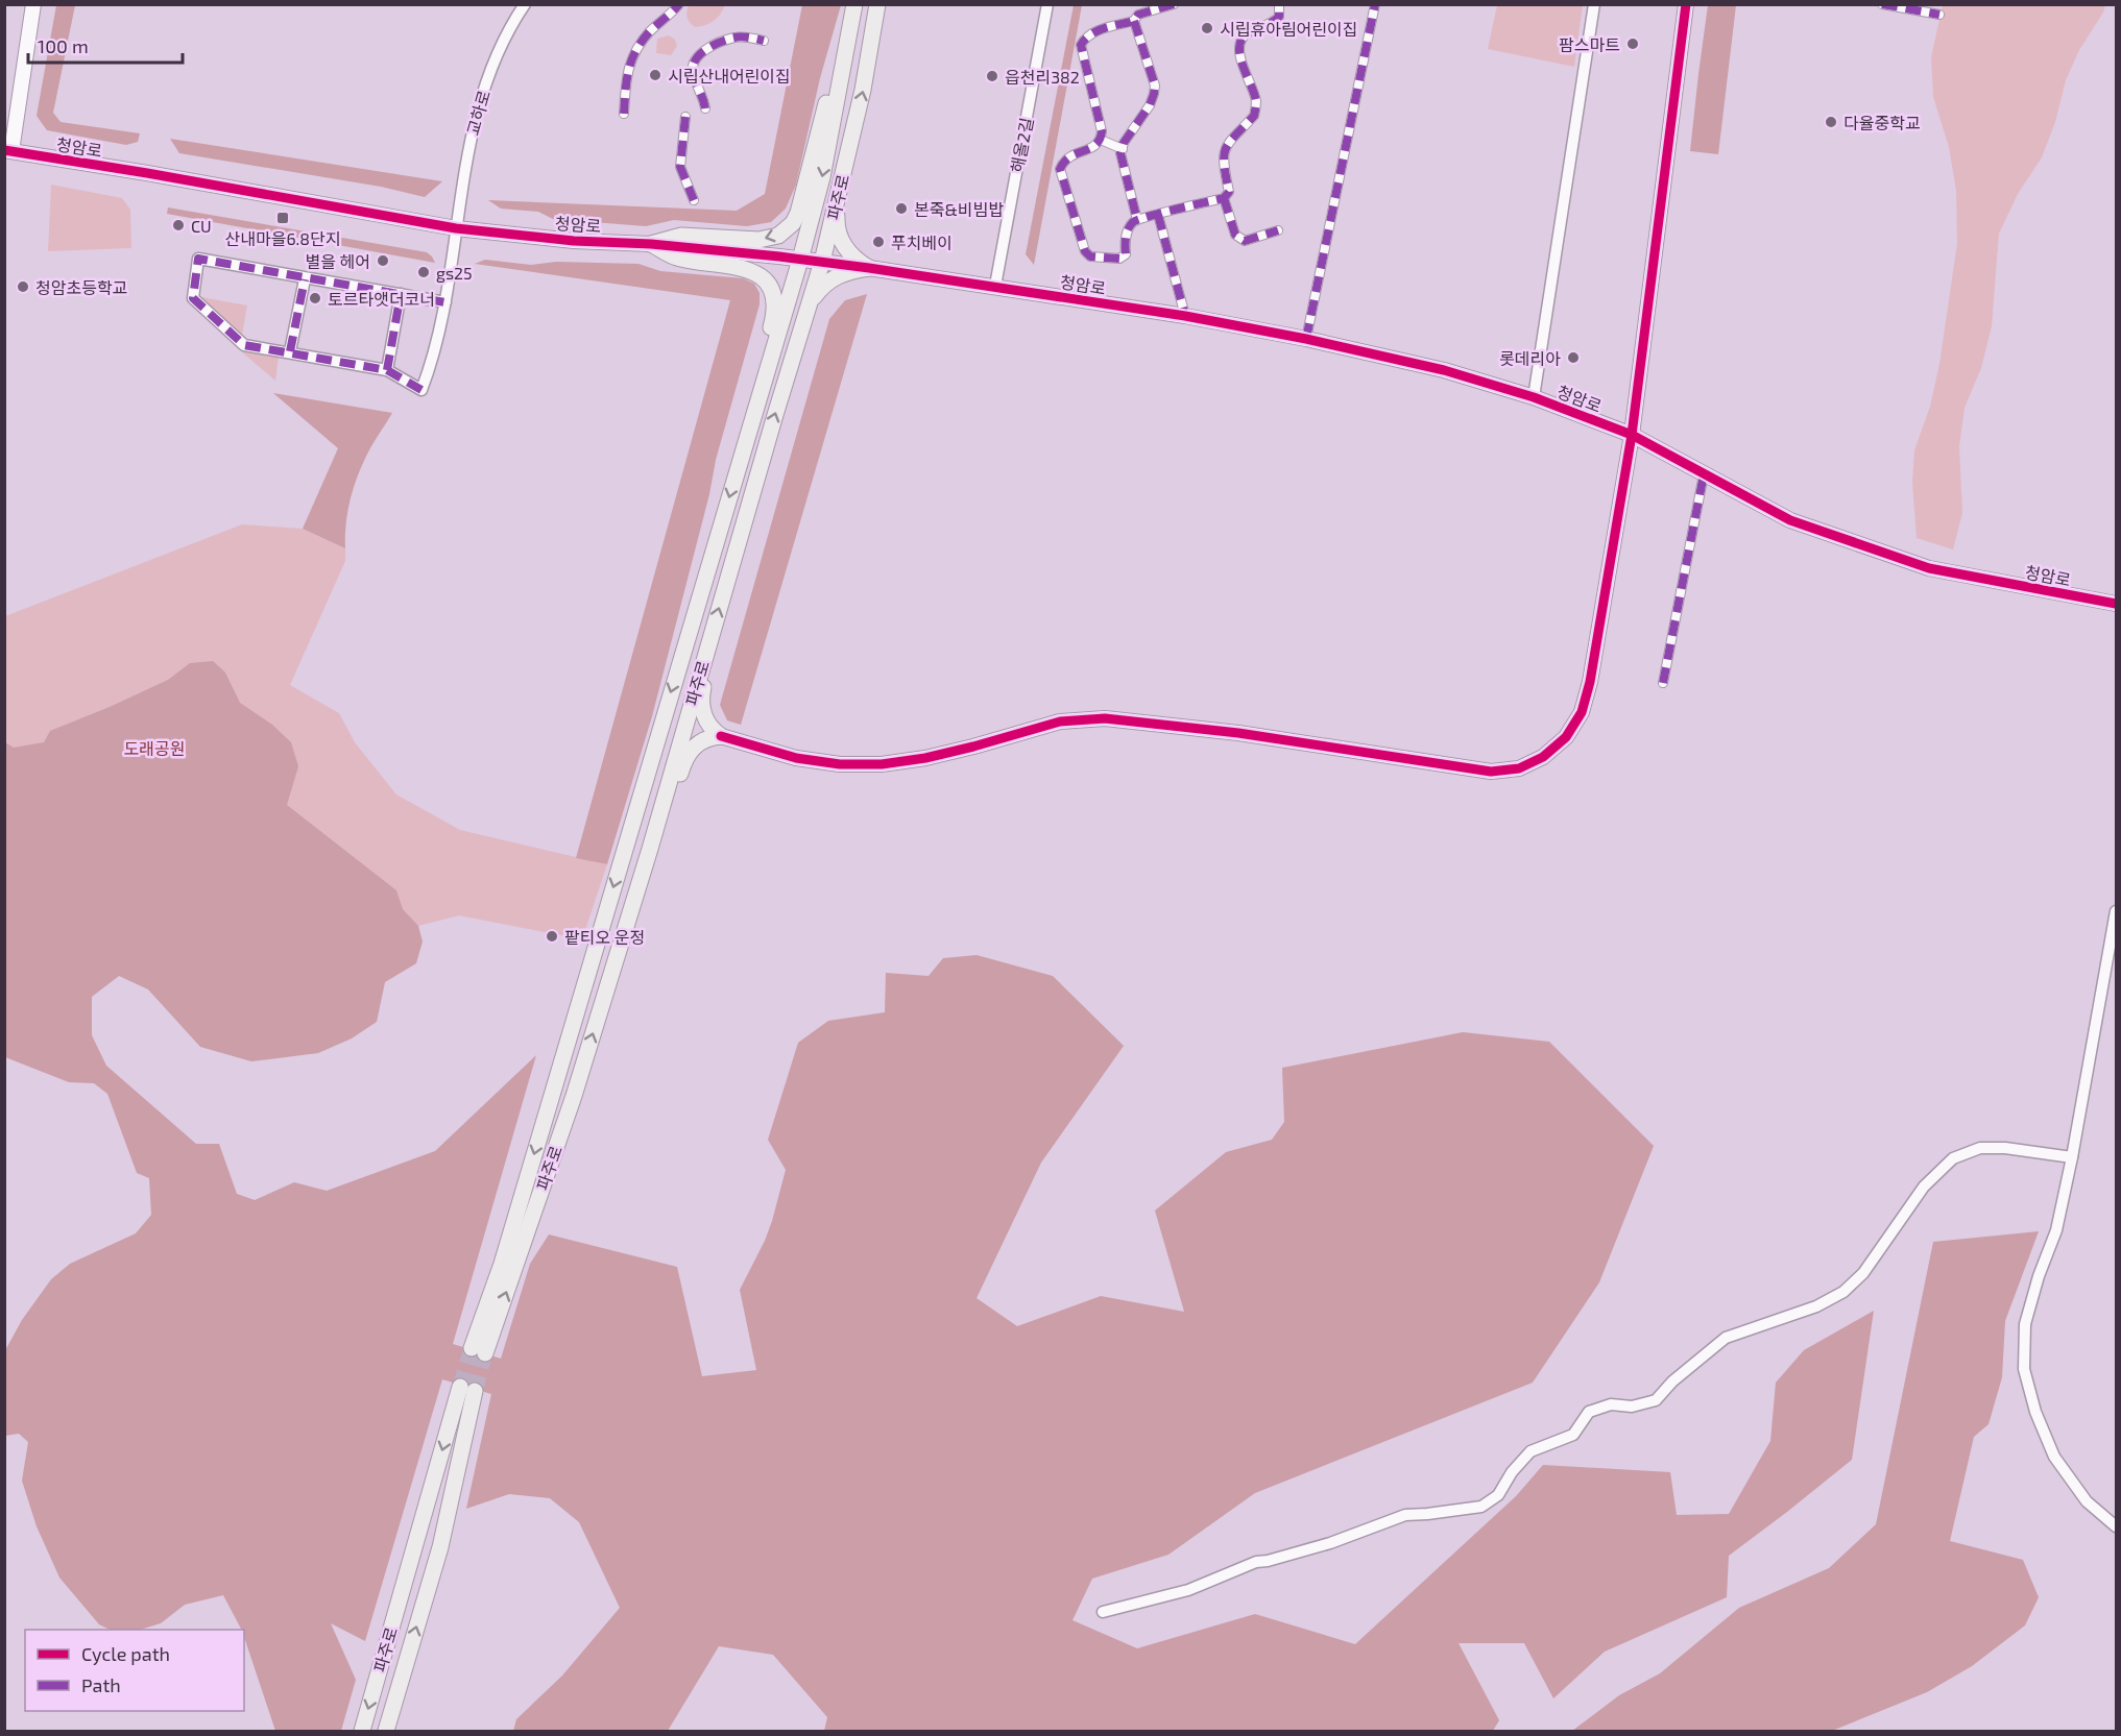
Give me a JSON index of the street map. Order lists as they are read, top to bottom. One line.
{"streets":{"main road":["파주로"],"street":["교하로","해올2길","청암로"]},"crossings":[["교하로","청암로"],["해올2길","청암로"],["청암로","파주로"]],"parks":["도래공원"],"places":{"other":["시립휴아림어린이집","팜스마트","시립산내어린이집","읍천리382","다율중학교","본죽&비빔밥","CU","푸치베이","별을 헤어","gs25","청암초등학교","토르타앳더코너","롯데리아","팥티오 운정"],"transit":["산내마을6.8단지"]},"legend":["Cycle path","Path"],"scale_bar":"100 m"}
